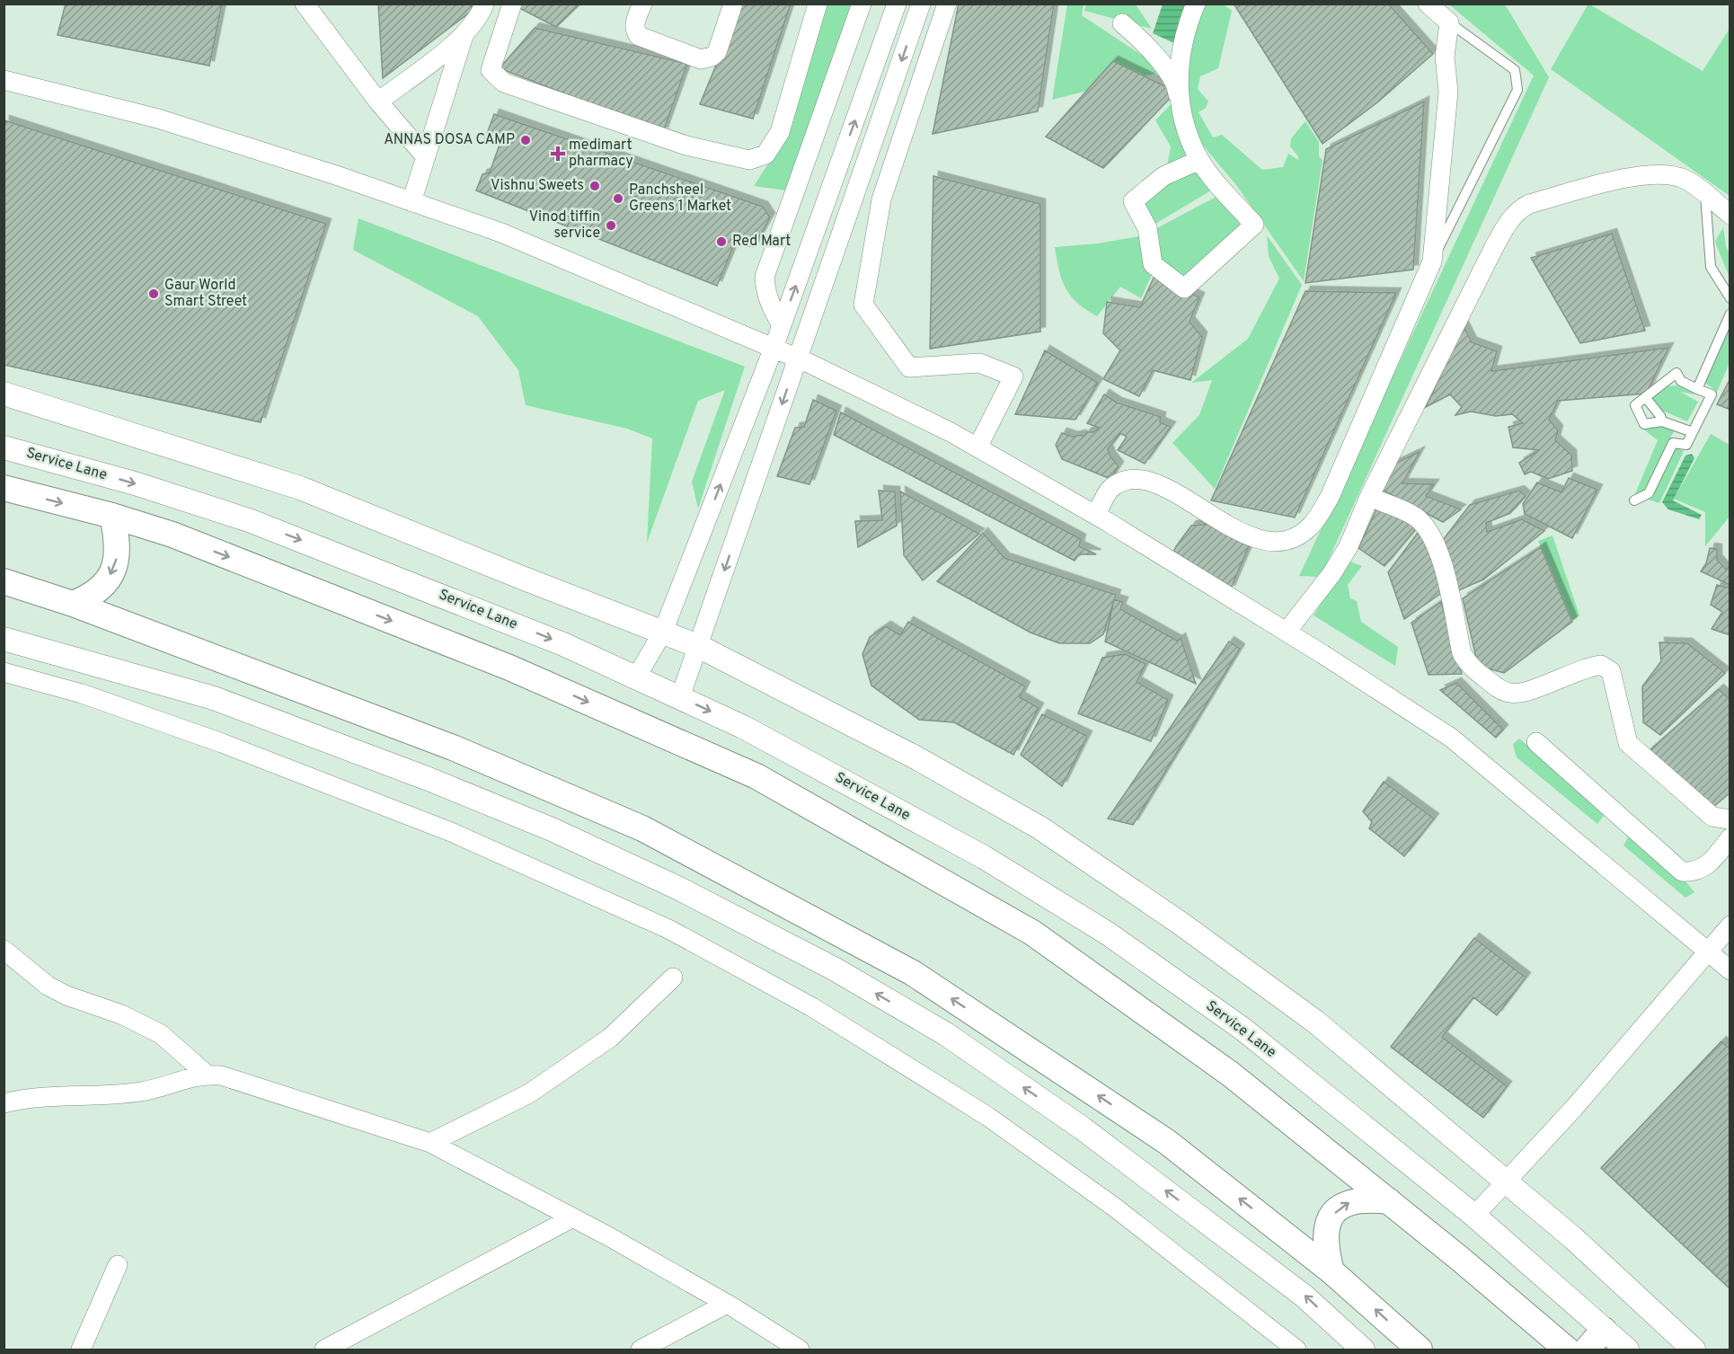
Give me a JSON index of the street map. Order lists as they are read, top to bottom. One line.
{"streets":{"street":["Service Lane"]},"places":{"other":["ANNAS DOSA CAMP","Vishnu Sweets","Panchsheel Greens 1 Market","Vinod tiffin service","Red Mart","Gaur World Smart Street"],"health":["medimart pharmacy"]}}
